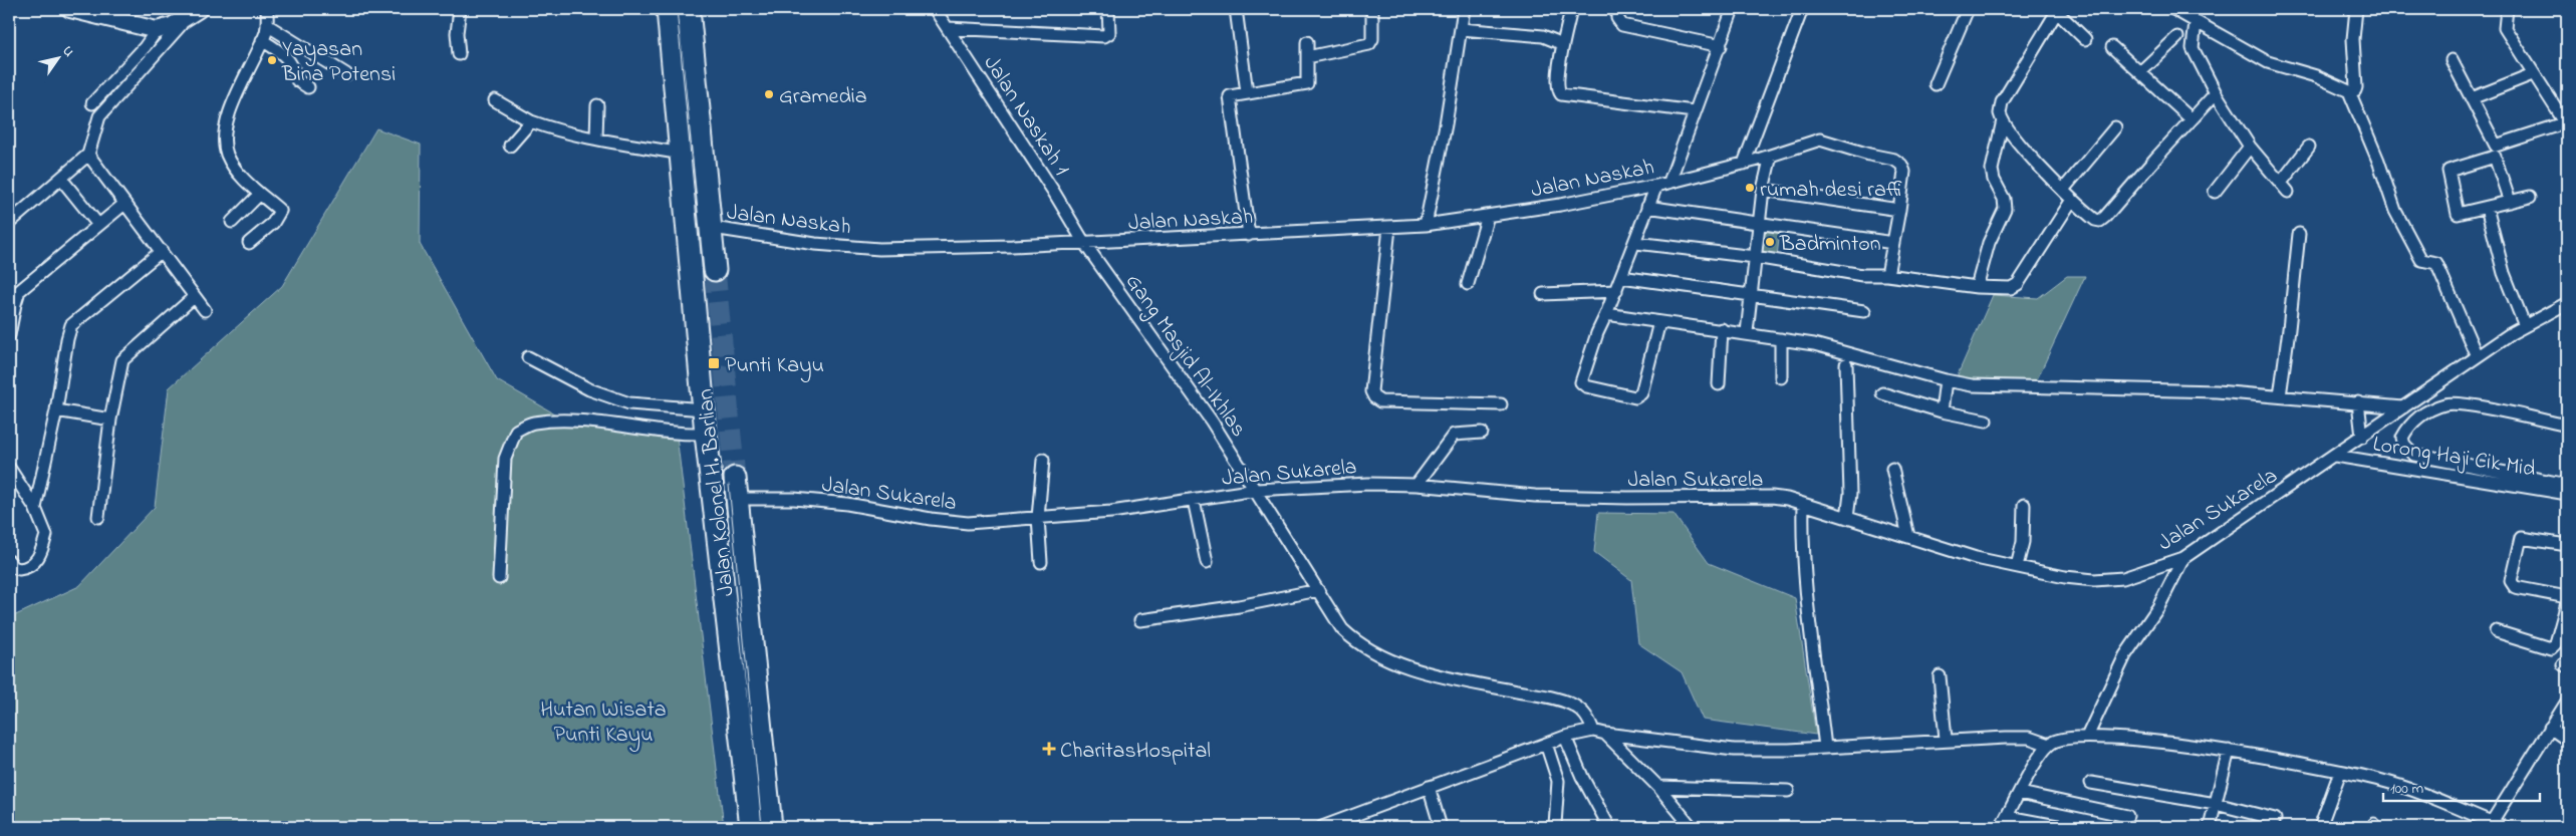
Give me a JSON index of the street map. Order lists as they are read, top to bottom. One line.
{"streets":{"highway":["Jalan Kolonel H. Barlian"],"street":["Jalan Naskah 1","Jalan Naskah","Gang Masjid Al-Ikhlas","Lorong Haji Cik Mid","Jalan Sukarela"]},"crossings":[["Jalan Naskah 1","Jalan Naskah"],["Jalan Naskah 1","Gang Masjid Al-Ikhlas"],["Jalan Naskah","Gang Masjid Al-Ikhlas"],["Gang Masjid Al-Ikhlas","Jalan Sukarela"],["Lorong Haji Cik Mid","Jalan Sukarela"],["Jalan Sukarela","Jalan Kolonel H. Barlian"]],"parks":["Hutan Wisata Punti Kayu"],"places":{"other":["Yayasan Bina Potensi","Gramedia","rumah desi raffi","Badminton"],"transit":["Punti Kayu"],"health":["CharitasHospital"]},"scale_bar":"100 m","north":"top right"}
